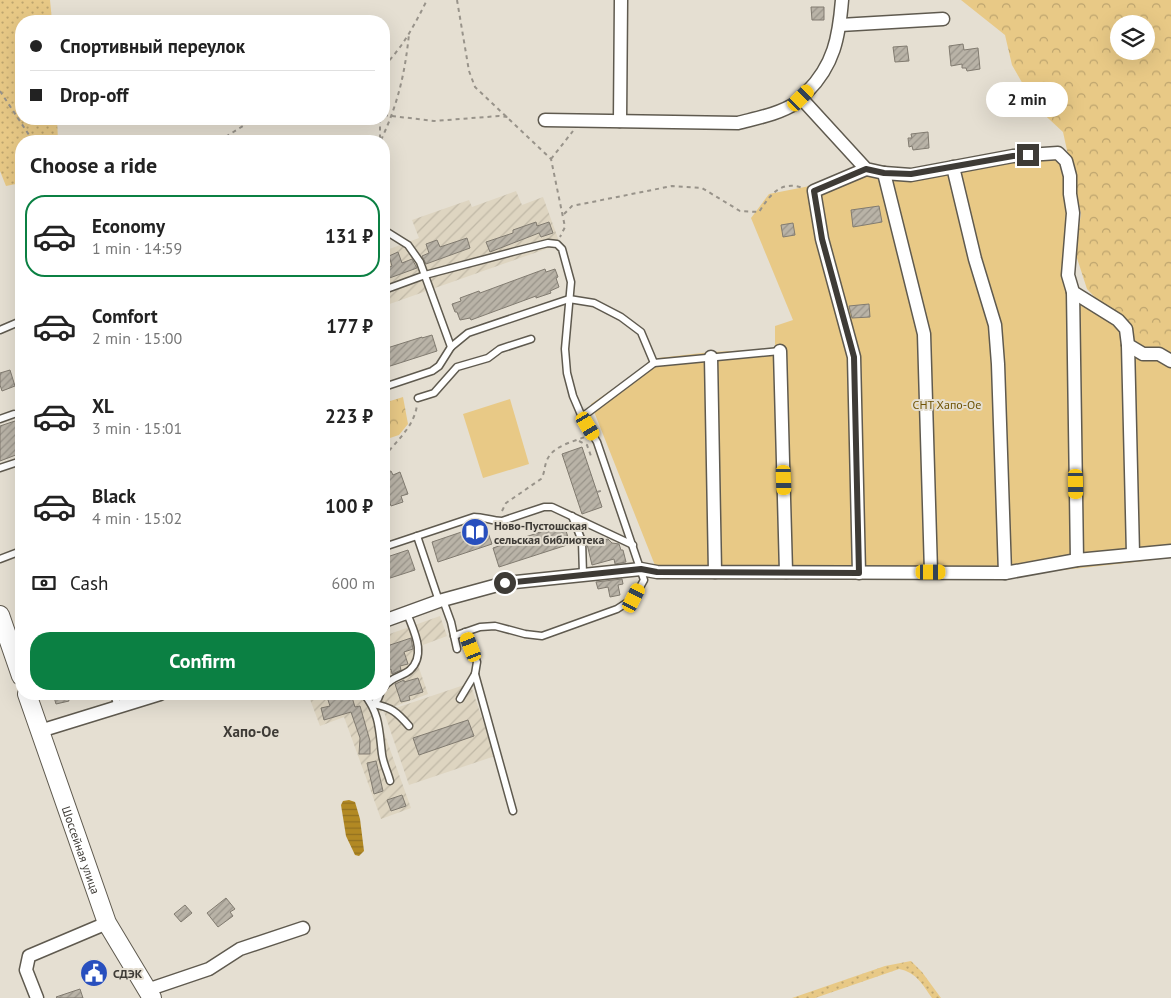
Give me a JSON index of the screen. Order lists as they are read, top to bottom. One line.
{"streets":{"street":["Шоссейная улица"]},"districts":["Хапо-Ое"],"parks":["СНТ Хапо-Ое"],"places":{"library":["Ново-Пустошская сельская библиотека"],"public building":["СДЭК"]},"page":{"banner":["Спортивный переулок","Drop-off"],"bubble":"2 min","heading":"Choose a ride","list":[{"name":"Economy","note":"1 min · 14:59","value":"131 ₽"},{"name":"Comfort","note":"2 min · 15:00","value":"177 ₽"},{"name":"XL","note":"3 min · 15:01","value":"223 ₽"},{"name":"Black","note":"4 min · 15:02","value":"100 ₽"}],"pay":["Cash","600 m"],"buttons":"Confirm"}}
